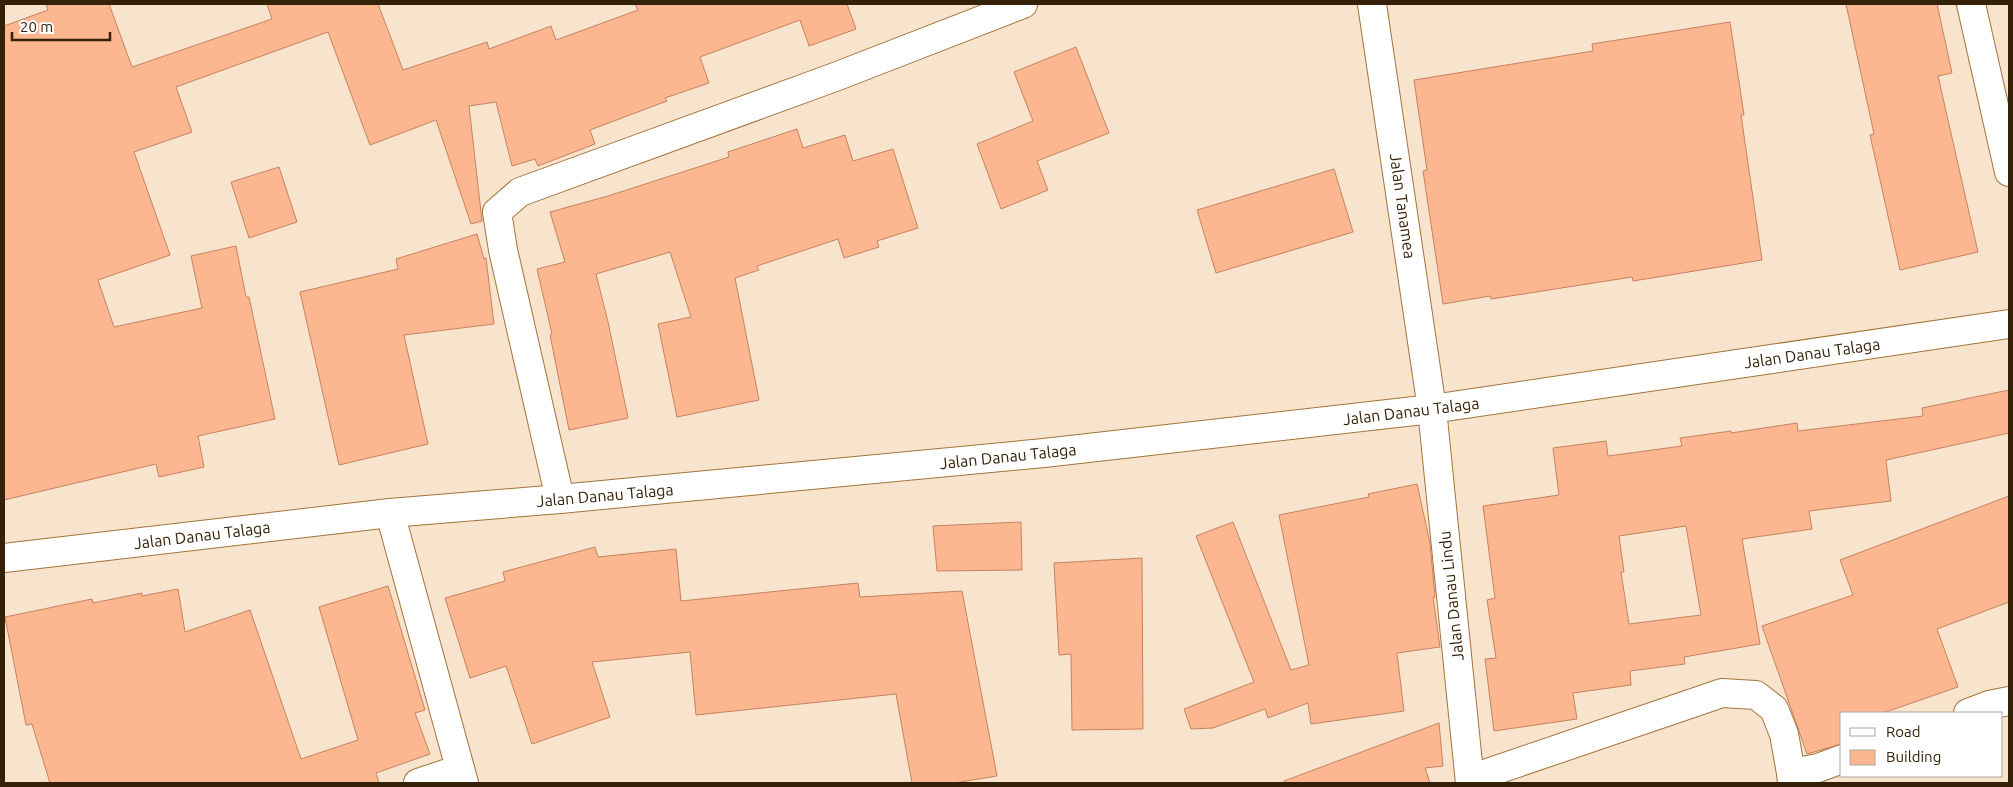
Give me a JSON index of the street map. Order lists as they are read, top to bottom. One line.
{"streets":{"street":["Jalan Tanamea","Jalan Danau Talaga","Jalan Danau Lindu"]},"crossings":[["Jalan Tanamea","Jalan Danau Talaga"],["Jalan Tanamea","Jalan Danau Lindu"],["Jalan Danau Talaga","Jalan Danau Lindu"]],"legend":["Road","Building"],"scale_bar":"20 m"}
